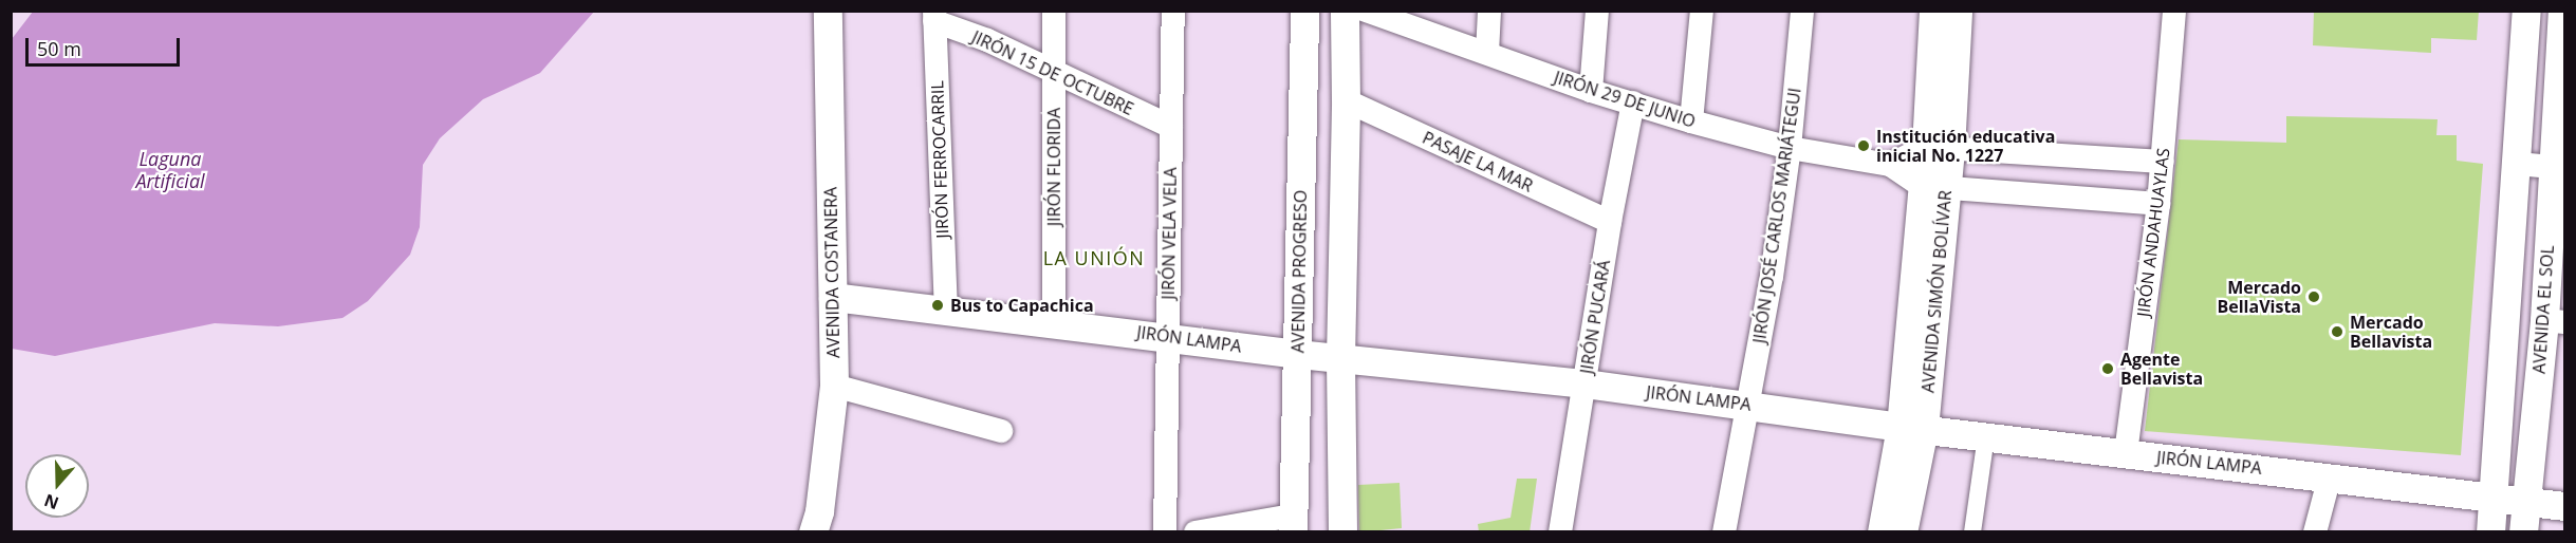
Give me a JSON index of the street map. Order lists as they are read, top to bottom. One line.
{"streets":{"street":["JIRÓN 15 DE OCTUBRE","JIRÓN 29 DE JUNIO","JIRÓN FERROCARRIL","PASAJE LA MAR","JIRÓN FLORIDA","JIRÓN JOSÉ CARLOS MARIÁTEGUI","JIRÓN ANDAHUAYLAS","JIRÓN VELA VELA","AVENIDA PROGRESO","AVENIDA COSTANERA","AVENIDA SIMÓN BOLÍVAR","AVENIDA EL SOL","JIRÓN PUCARÁ","JIRÓN LAMPA"]},"crossings":[["JIRÓN 15 DE OCTUBRE","JIRÓN FERROCARRIL"],["JIRÓN 15 DE OCTUBRE","JIRÓN FLORIDA"],["JIRÓN 15 DE OCTUBRE","JIRÓN VELA VELA"],["JIRÓN 29 DE JUNIO","JIRÓN JOSÉ CARLOS MARIÁTEGUI"],["JIRÓN 29 DE JUNIO","JIRÓN ANDAHUAYLAS"],["JIRÓN 29 DE JUNIO","AVENIDA SIMÓN BOLÍVAR"],["JIRÓN 29 DE JUNIO","JIRÓN PUCARÁ"],["JIRÓN FERROCARRIL","JIRÓN LAMPA"],["PASAJE LA MAR","JIRÓN PUCARÁ"],["JIRÓN FLORIDA","JIRÓN LAMPA"],["JIRÓN JOSÉ CARLOS MARIÁTEGUI","JIRÓN LAMPA"],["JIRÓN ANDAHUAYLAS","JIRÓN LAMPA"],["JIRÓN VELA VELA","JIRÓN LAMPA"],["AVENIDA PROGRESO","JIRÓN LAMPA"],["AVENIDA COSTANERA","JIRÓN LAMPA"],["AVENIDA SIMÓN BOLÍVAR","JIRÓN LAMPA"],["AVENIDA EL SOL","JIRÓN LAMPA"],["JIRÓN PUCARÁ","JIRÓN LAMPA"]],"districts":["LA UNIÓN"],"water":["Laguna Artificial"],"places":["Institución educativa inicial No. 1227","Mercado BellaVista","Bus to Capachica","Mercado Bellavista","Agente Bellavista"],"scale_bar":"50 m","north":"bottom"}
